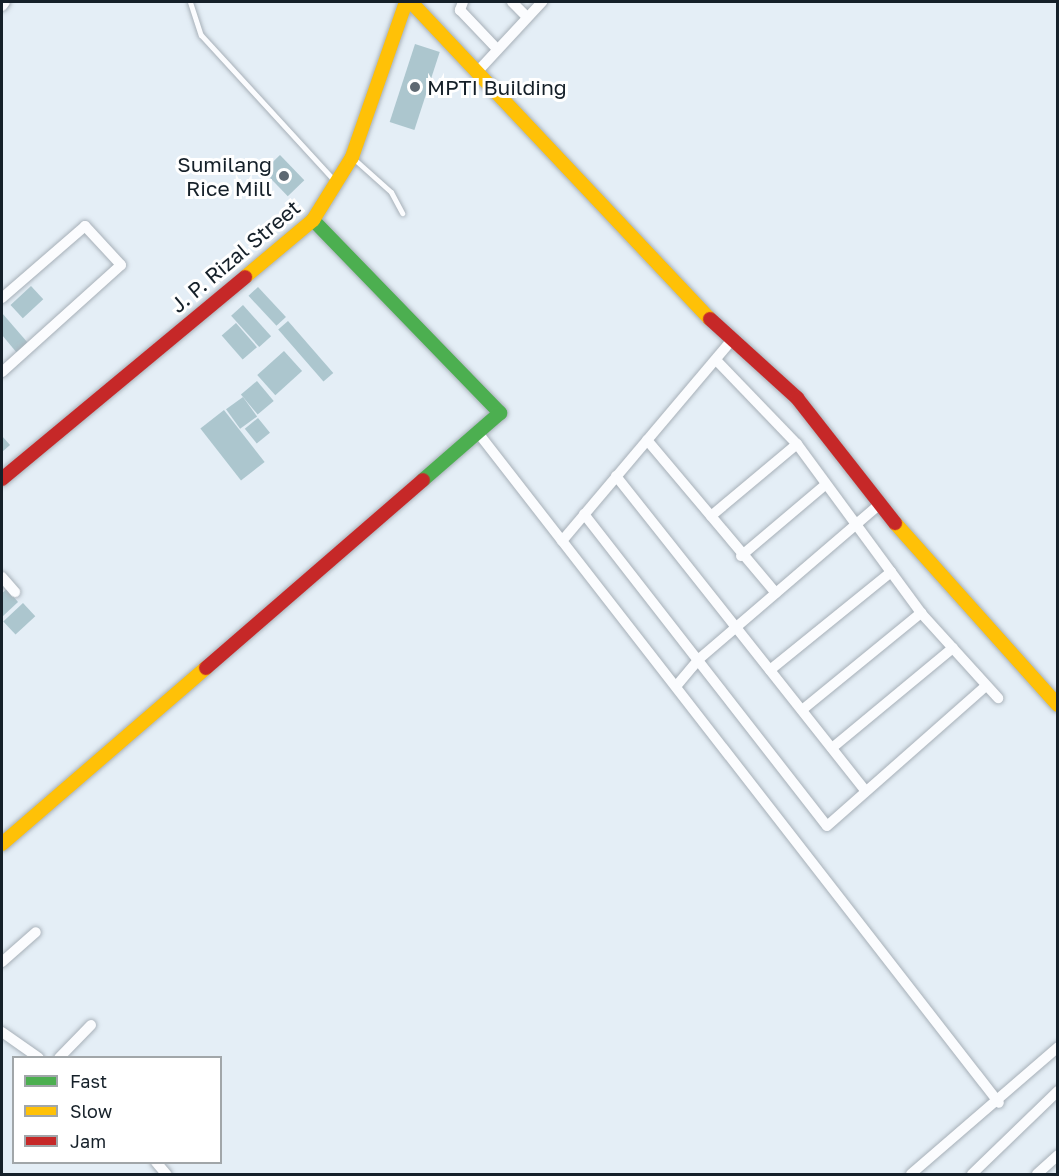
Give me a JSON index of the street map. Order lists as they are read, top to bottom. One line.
{"streets":{"street":["J. P. Rizal Street"]},"places":["MPTI Building","Sumilang Rice Mill"],"legend":["Fast","Slow","Jam"]}
